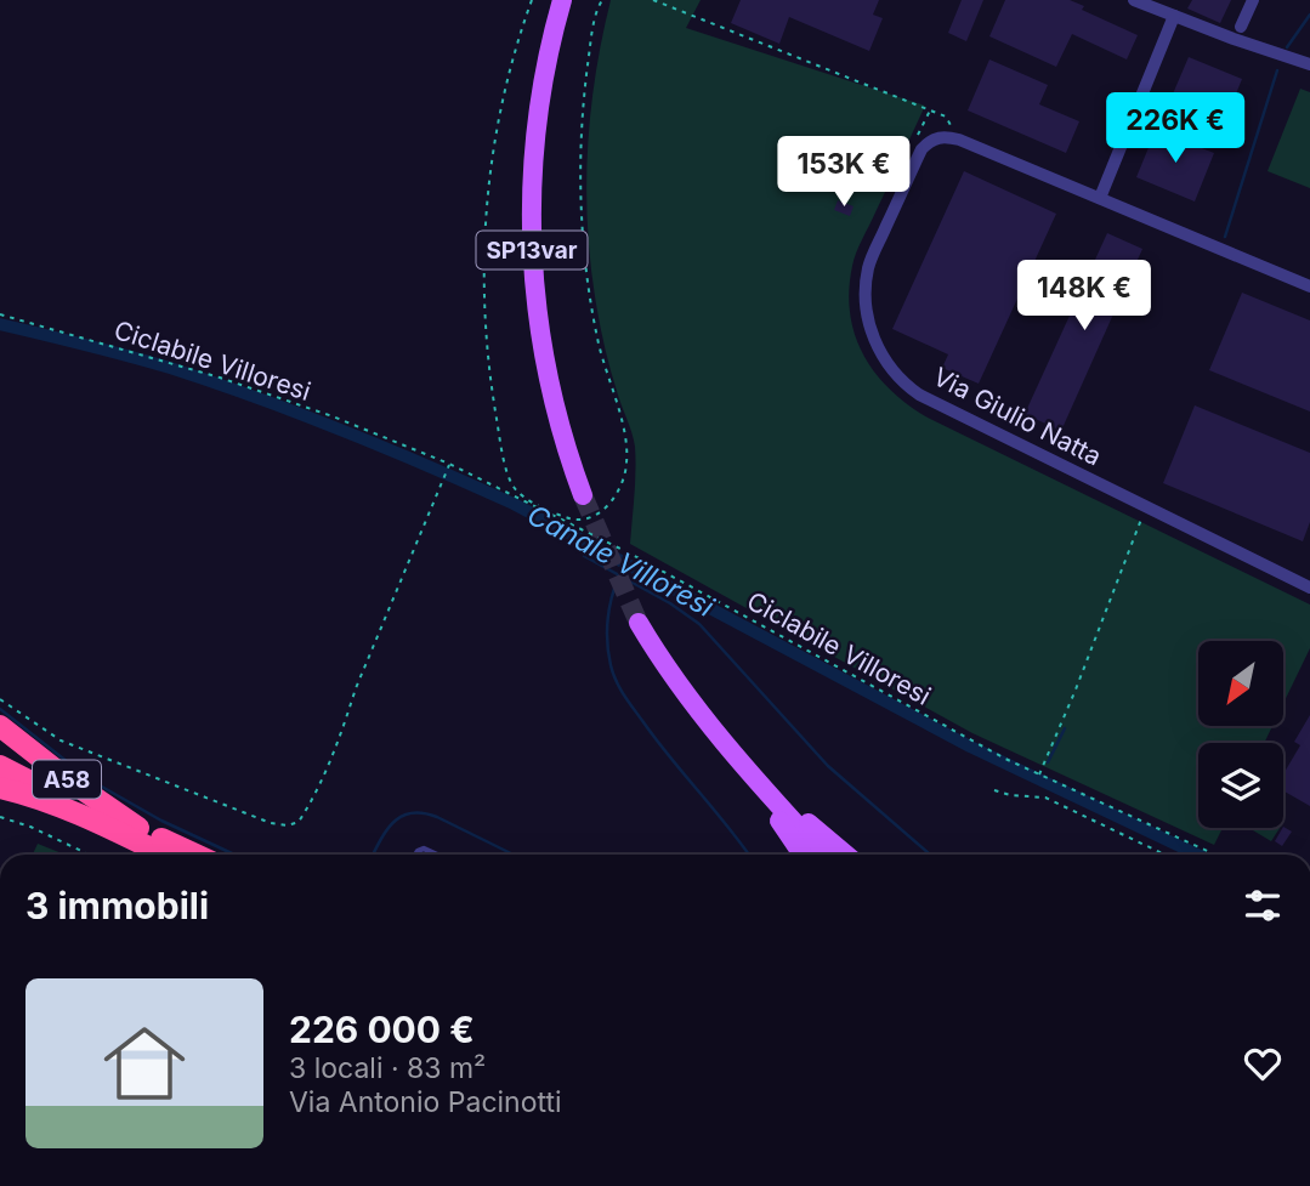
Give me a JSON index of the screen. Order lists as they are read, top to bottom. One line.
{"streets":{"highway":["A58"],"main road":["SP13var"],"street":["Via Giulio Natta"],"path":["Ciclabile Villoresi"]},"water":["Canale Villoresi"],"north":"bottom left","page":{"price":["226K €","153K €","148K €"],"heading":"3 immobili","list":[{"name":"226 000 €","note":"3 locali · 83 m² · Via Antonio Pacinotti"}]}}
